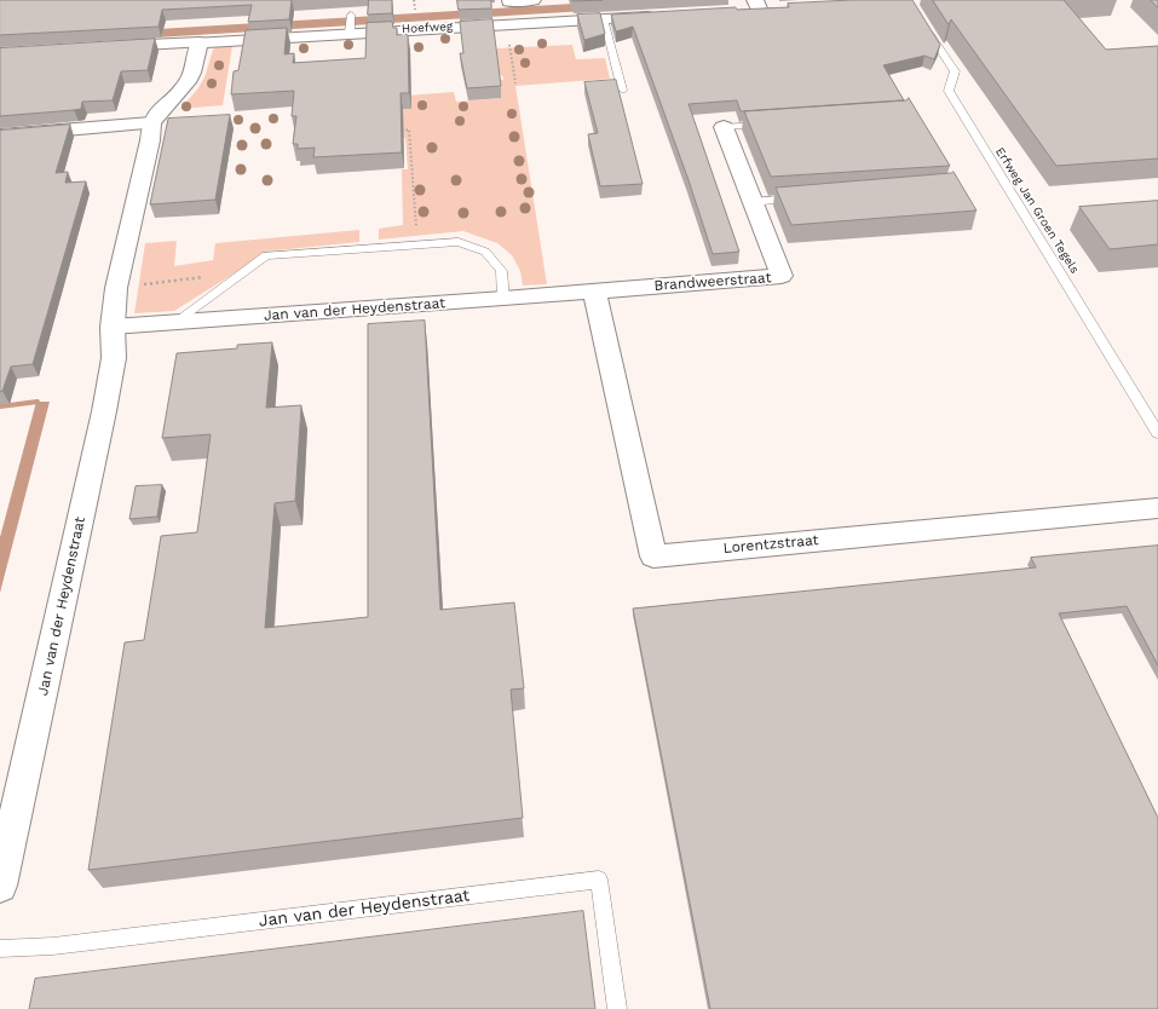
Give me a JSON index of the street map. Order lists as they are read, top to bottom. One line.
{"streets":{"street":["Hoefweg","Brandweerstraat","Jan van der Heydenstraat","Lorentzstraat"],"lane":["Erfweg Jan Groen Tegels"]},"crossings":[["Brandweerstraat","Jan van der Heydenstraat"],["Brandweerstraat","Lorentzstraat"],["Jan van der Heydenstraat","Lorentzstraat"]]}
